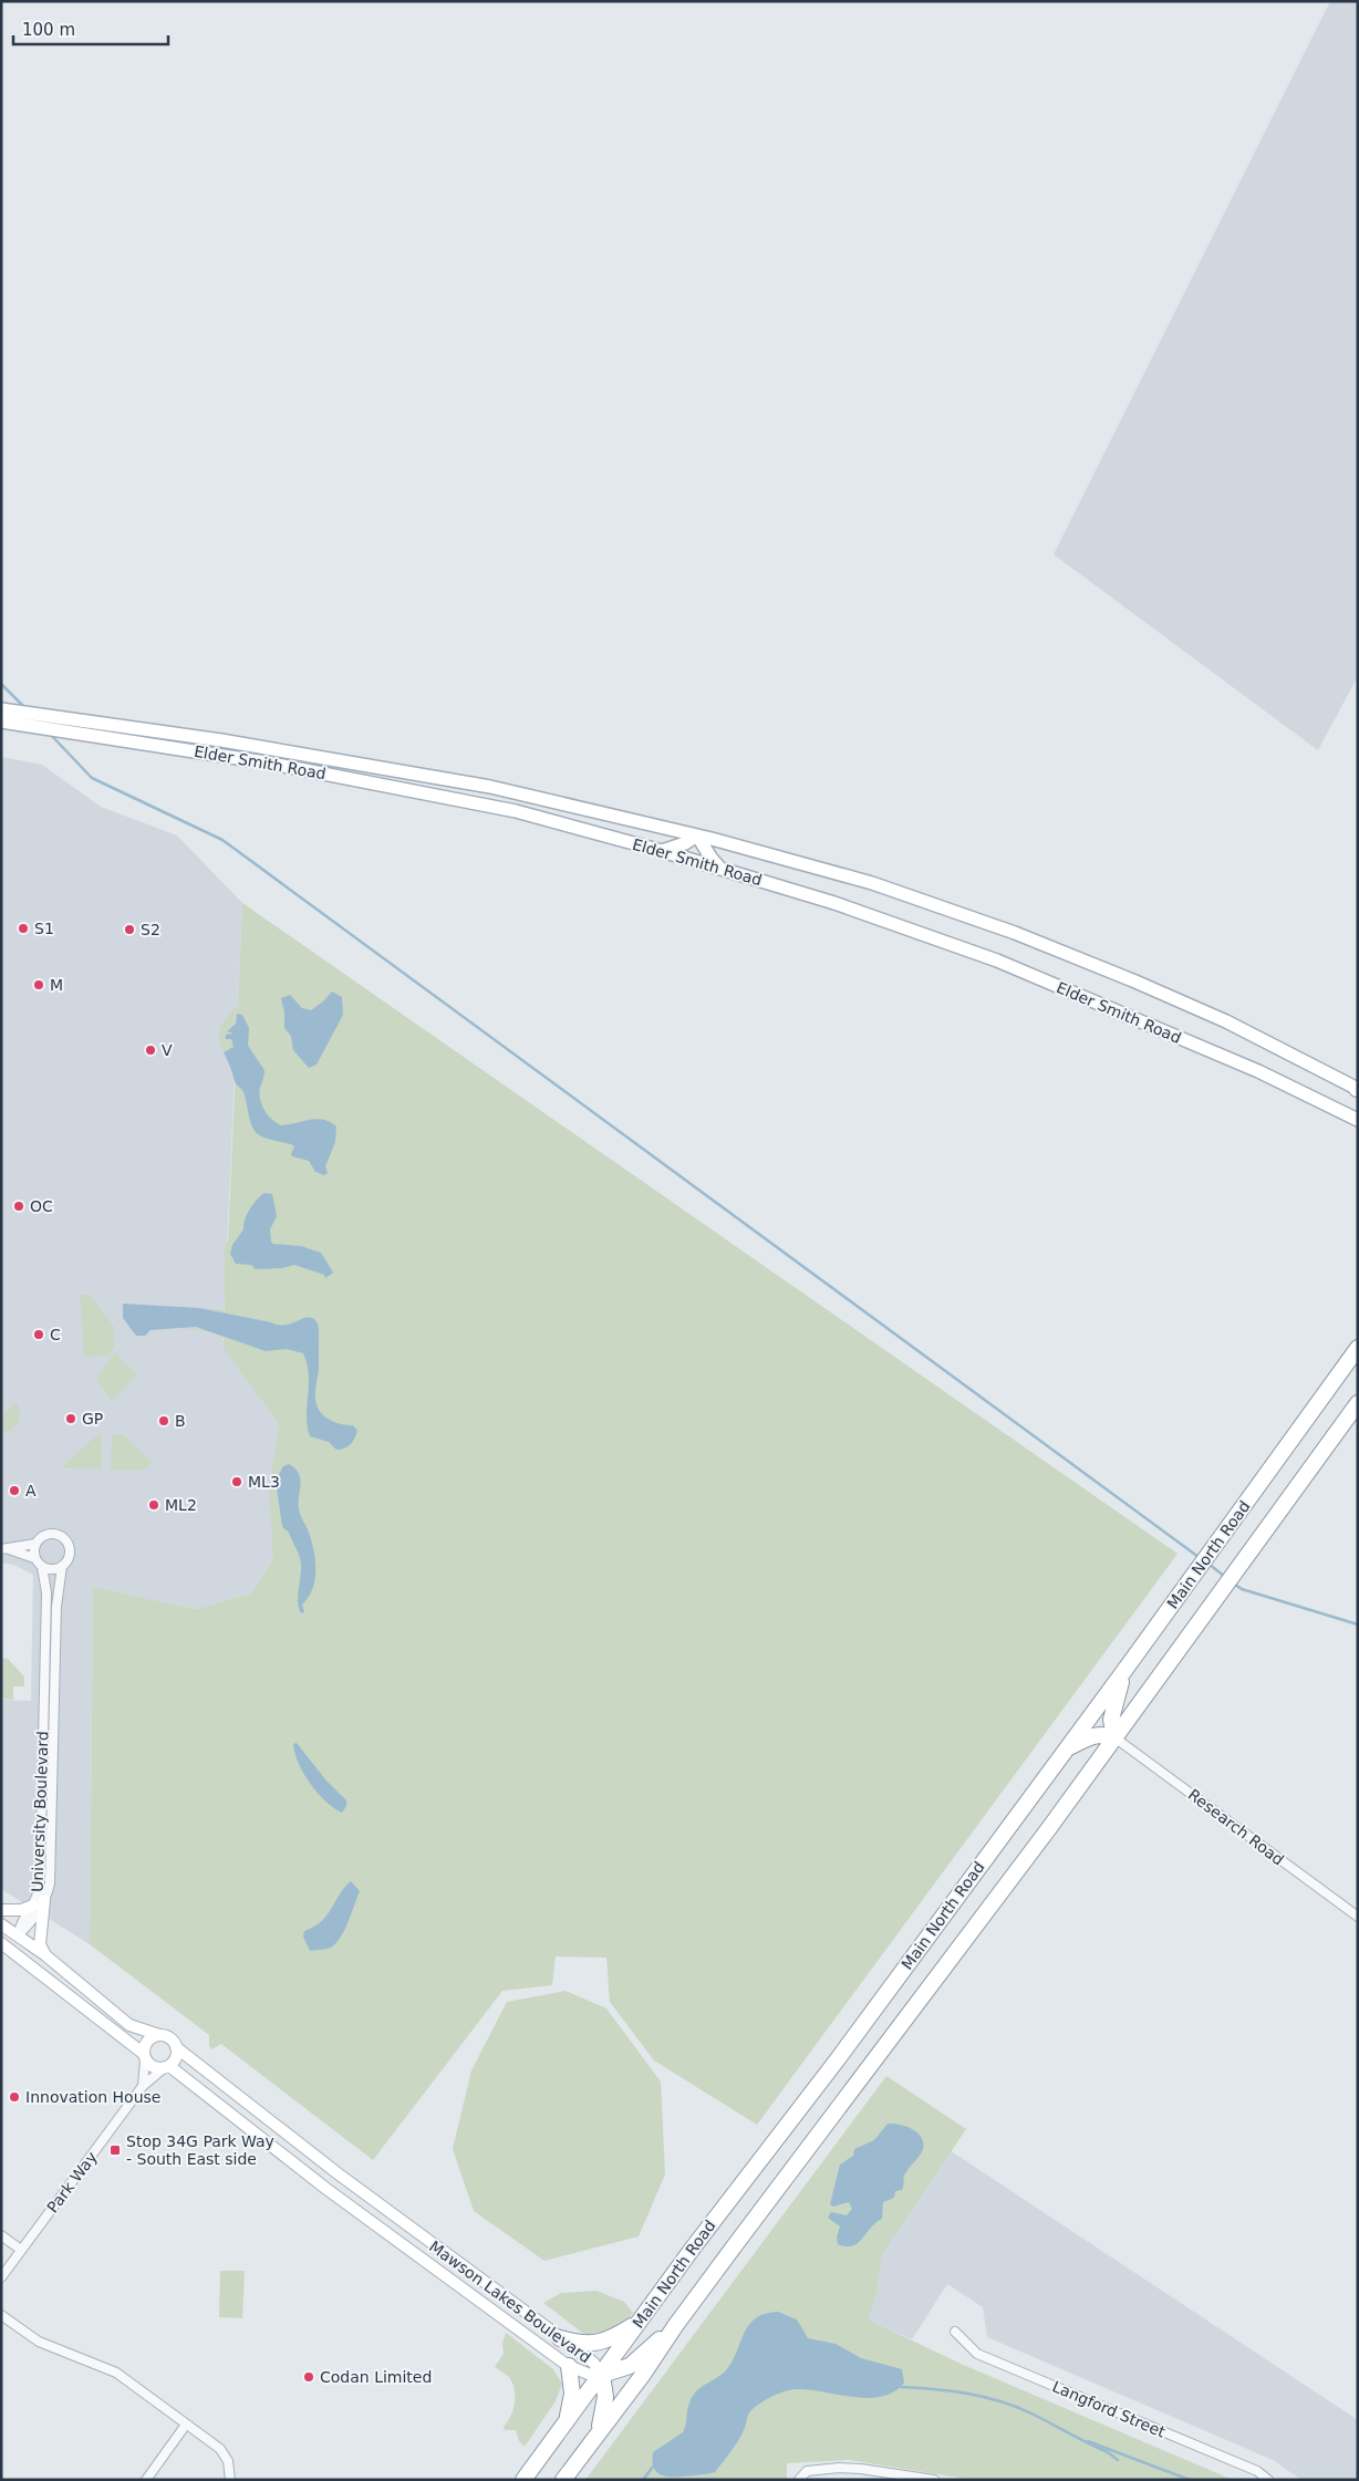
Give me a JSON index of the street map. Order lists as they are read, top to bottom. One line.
{"streets":{"highway":["Main North Road"],"main road":["Elder Smith Road"],"street":["University Boulevard","Research Road","Park Way","Mawson Lakes Boulevard","Langford Street"]},"crossings":[["Main North Road","Research Road"],["Main North Road","Mawson Lakes Boulevard"],["Park Way","Mawson Lakes Boulevard"]],"places":{"other":["S1","S2","M","V","OC","C","GP","B","ML3","A","ML2","Innovation House","Codan Limited"],"transit":["Stop 34G Park Way - South East side"]},"scale_bar":"100 m"}
